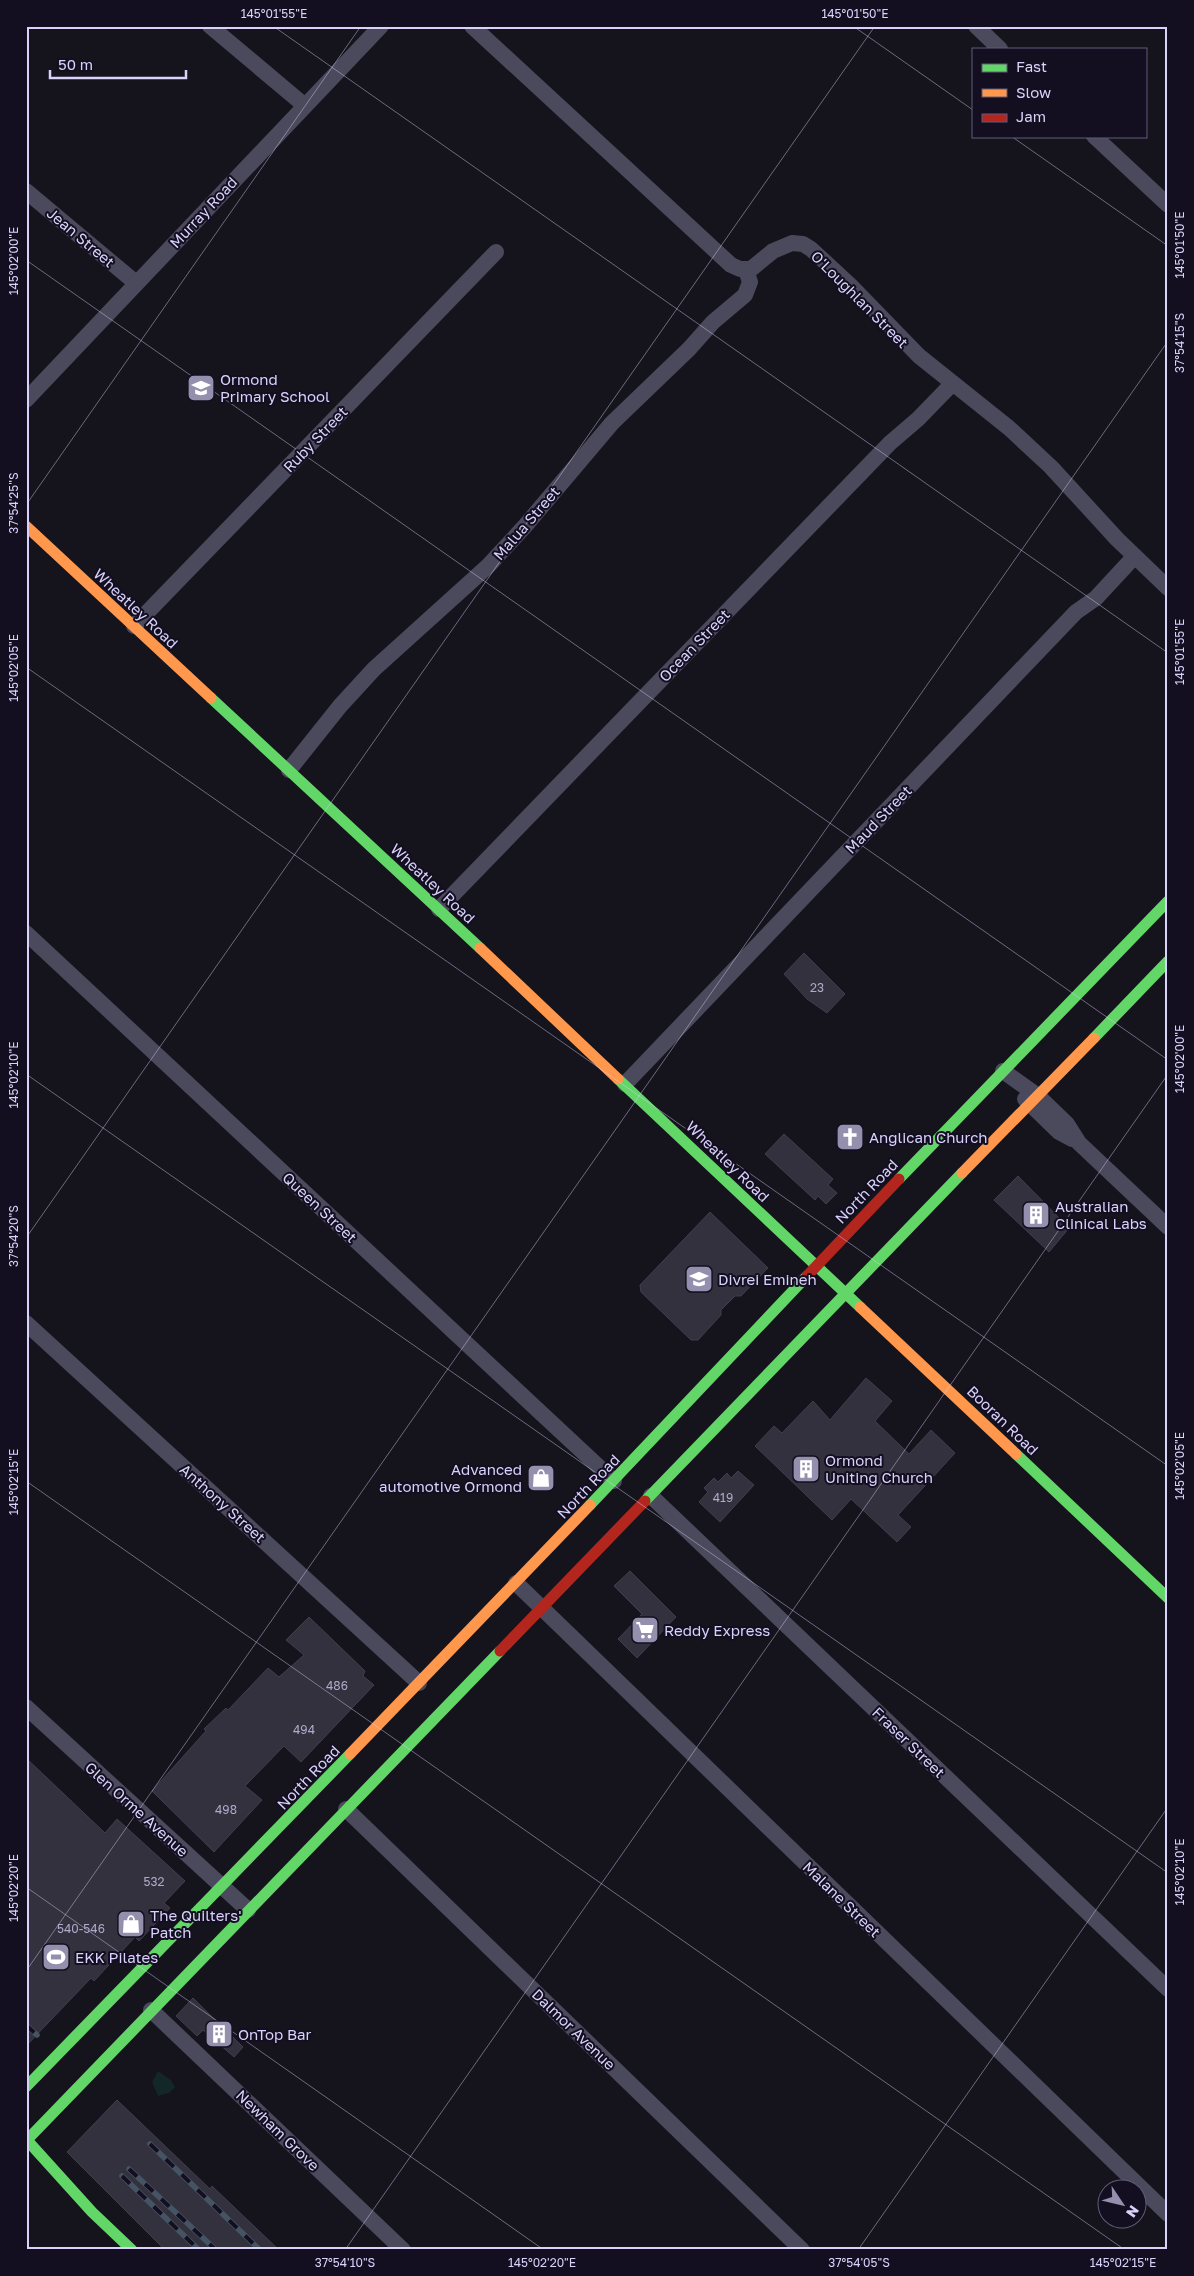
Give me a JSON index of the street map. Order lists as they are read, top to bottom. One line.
{"streets":{"main road":["Wheatley Road","North Road","Booran Road"],"street":["Murray Road","Jean Street","O'Loughlan Street","Ruby Street","Malua Street","Ocean Street","Maud Street","Queen Street","Anthony Street","Fraser Street","Glen Orme Avenue","Malane Street","Dalmor Avenue","Newham Grove"]},"crossings":[["Murray Road","Jean Street"],["O'Loughlan Street","Malua Street"],["O'Loughlan Street","Ocean Street"],["O'Loughlan Street","Maud Street"],["Ruby Street","Wheatley Road"],["Malua Street","Wheatley Road"],["Wheatley Road","Ocean Street"],["Wheatley Road","Maud Street"],["Wheatley Road","North Road"],["Wheatley Road","Booran Road"],["North Road","Queen Street"],["North Road","Booran Road"],["North Road","Anthony Street"],["North Road","Glen Orme Avenue"],["North Road","Malane Street"]],"places":{"school or university":["Ormond Primary School","Divrei Emineh"],"church":["Anglican Church"],"building":["Australian Clinical Labs","Ormond Uniting Church","OnTop Bar"],"shop":["Advanced automotive Ormond","The Quilters' Patch"],"supermarket":["Reddy Express"],"sports":["EKK Pilates"]},"house_numbers":["23","419","486","494","498","532","540-546"],"legend":["Fast","Slow","Jam"],"scale_bar":"50 m","north":"bottom right","coordinates":["145°01'55\"E","145°01'50\"E","145°02'00\"E","37°54'15\"S","37°54'25\"S","145°02'05\"E","145°02'10\"E","37°54'20\"S","145°02'15\"E","145°02'20\"E","37°54'10\"S","37°54'05\"S"]}
